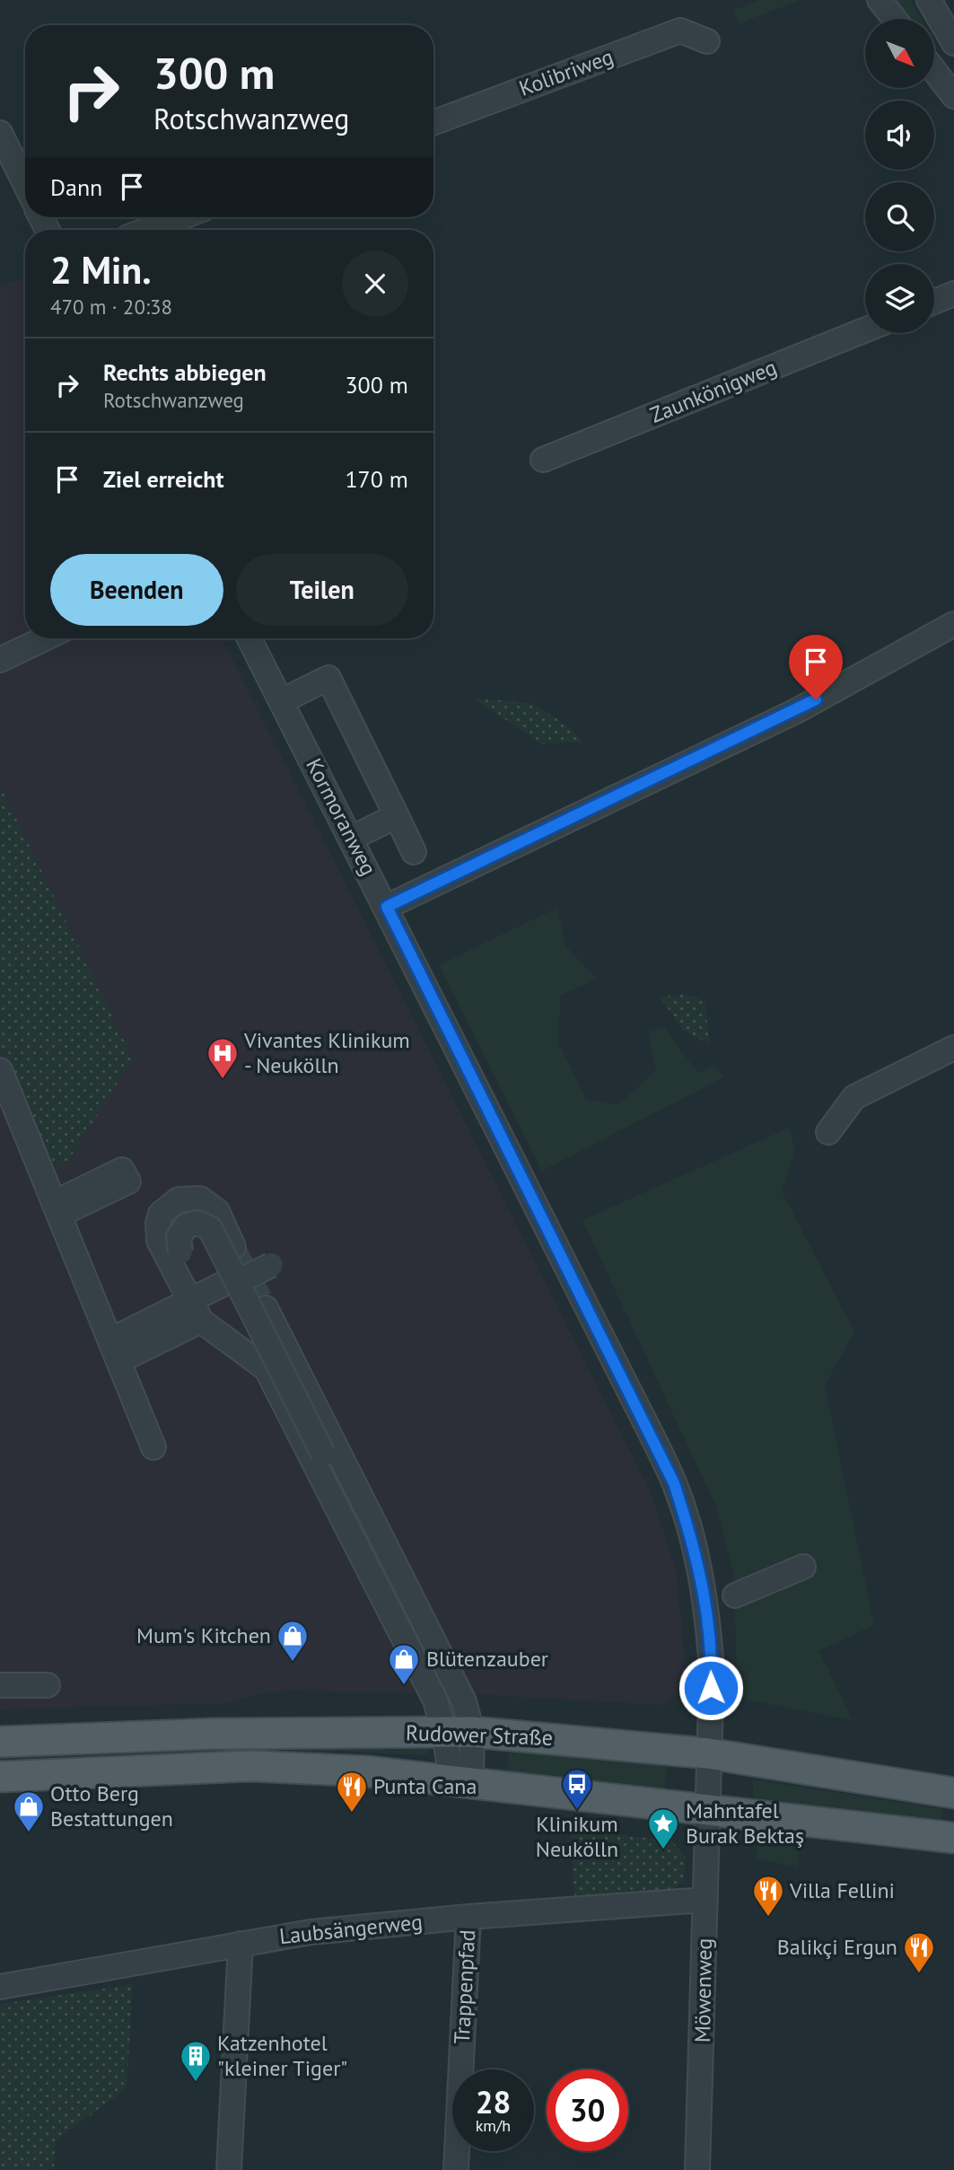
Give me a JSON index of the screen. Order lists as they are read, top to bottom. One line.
{"streets":{"main road":["Rudower Straße"],"street":["Kolibriweg","Zaunkönigweg","Kormoranweg","Laubsängerweg","Trappenpfad","Möwenweg"]},"crossings":[["Kormoranweg","Rudower Straße"],["Kormoranweg","Möwenweg"],["Rudower Straße","Möwenweg"],["Laubsängerweg","Trappenpfad"],["Laubsängerweg","Möwenweg"]],"places":{"hospital":["Vivantes Klinikum - Neukölln"],"shop":["Mum's Kitchen","Blütenzauber","Otto Berg Bestattungen"],"bus stop":["Klinikum Neukölln"],"restaurant":["Punta Cana","Villa Fellini","Balikçi Ergun"],"place":["Mahntafel Burak Bektaş"],"building":["Katzenhotel \"kleiner Tiger\""]},"north":"bottom right","page":{"turn":["300 m","Rotschwanzweg"],"then":"Dann","heading":["2 Min.","470 m · 20:38"],"list":[{"name":"Rechts abbiegen","note":"Rotschwanzweg","value":"300 m"},{"name":"Ziel erreicht","value":"170 m"}],"buttons":["Beenden","Teilen"],"speed":"28 km/h","limit":"30"}}
